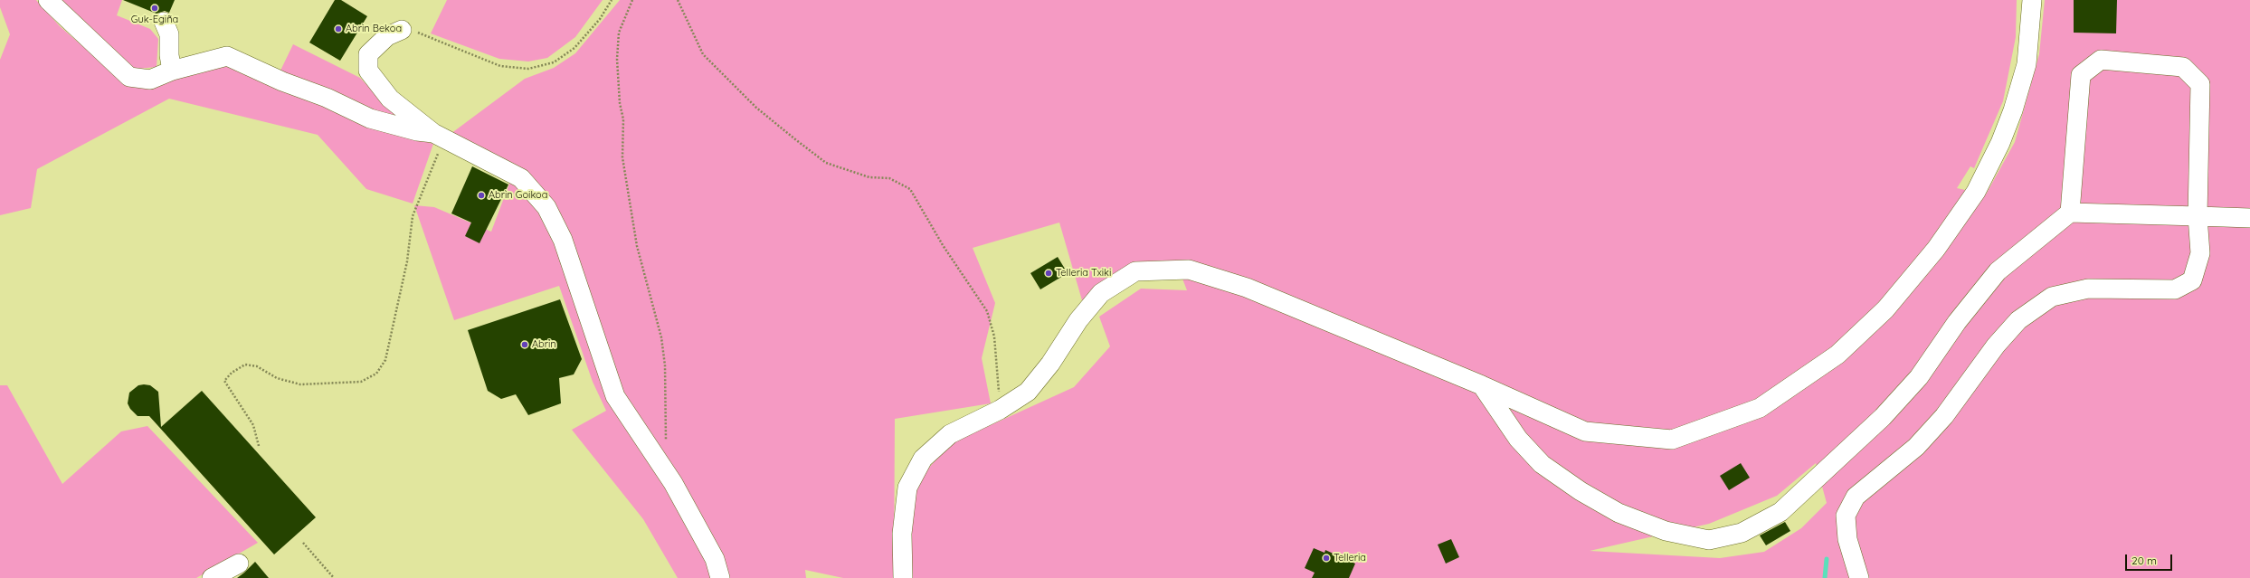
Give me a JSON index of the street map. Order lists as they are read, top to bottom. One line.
{"places":["Guk-Egiña","Abrin Bekoa","Abrin Goikoa","Telleria Txiki","Abrin","Telleria"],"scale_bar":"20 m"}
